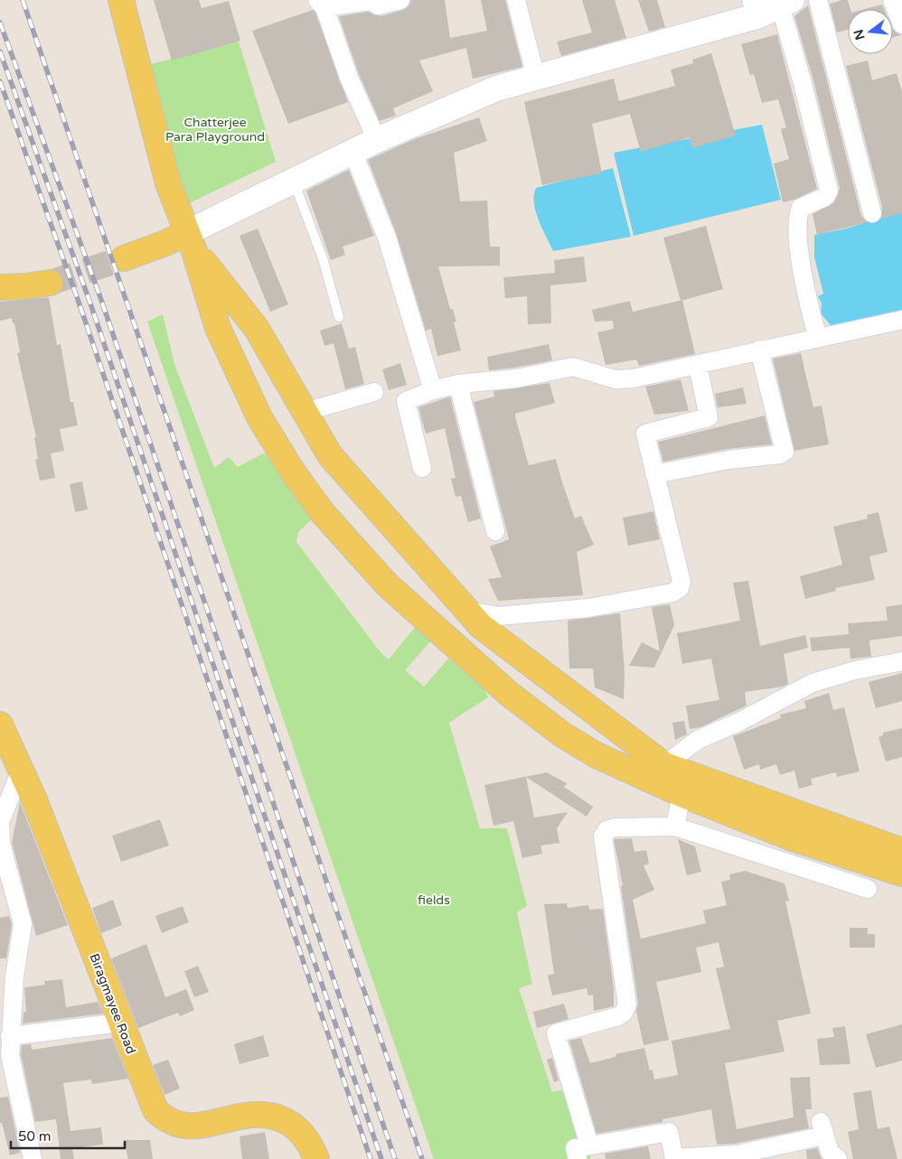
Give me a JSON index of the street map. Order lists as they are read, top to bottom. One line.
{"streets":{"main road":["Biragmayee Road"]},"parks":["Chatterjee Para Playground","fields"],"scale_bar":"50 m","north":"left"}
